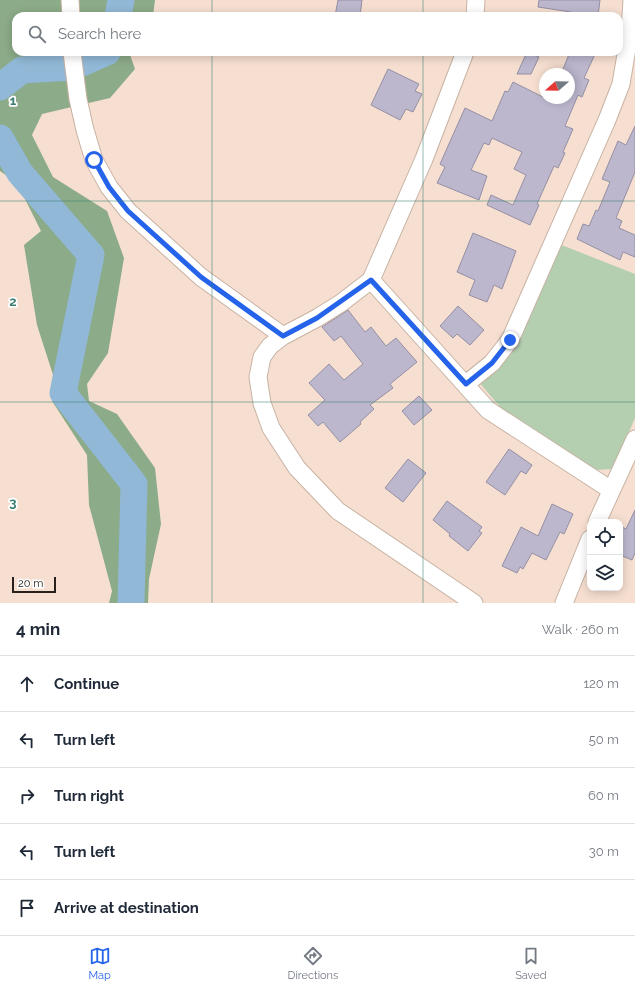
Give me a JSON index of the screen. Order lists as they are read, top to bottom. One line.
{"scale_bar":"20 m","north":"left","page":{"search":"Search here","scale":"20 m","heading":["4 min","Walk · 260 m"],"list":[["Continue","120 m"],["Turn left","50 m"],["Turn right","60 m"],["Turn left","30 m"],"Arrive at destination"],"nav":["Map","Directions","Saved"]},"grid":{"rows":["1","2","3"]}}
